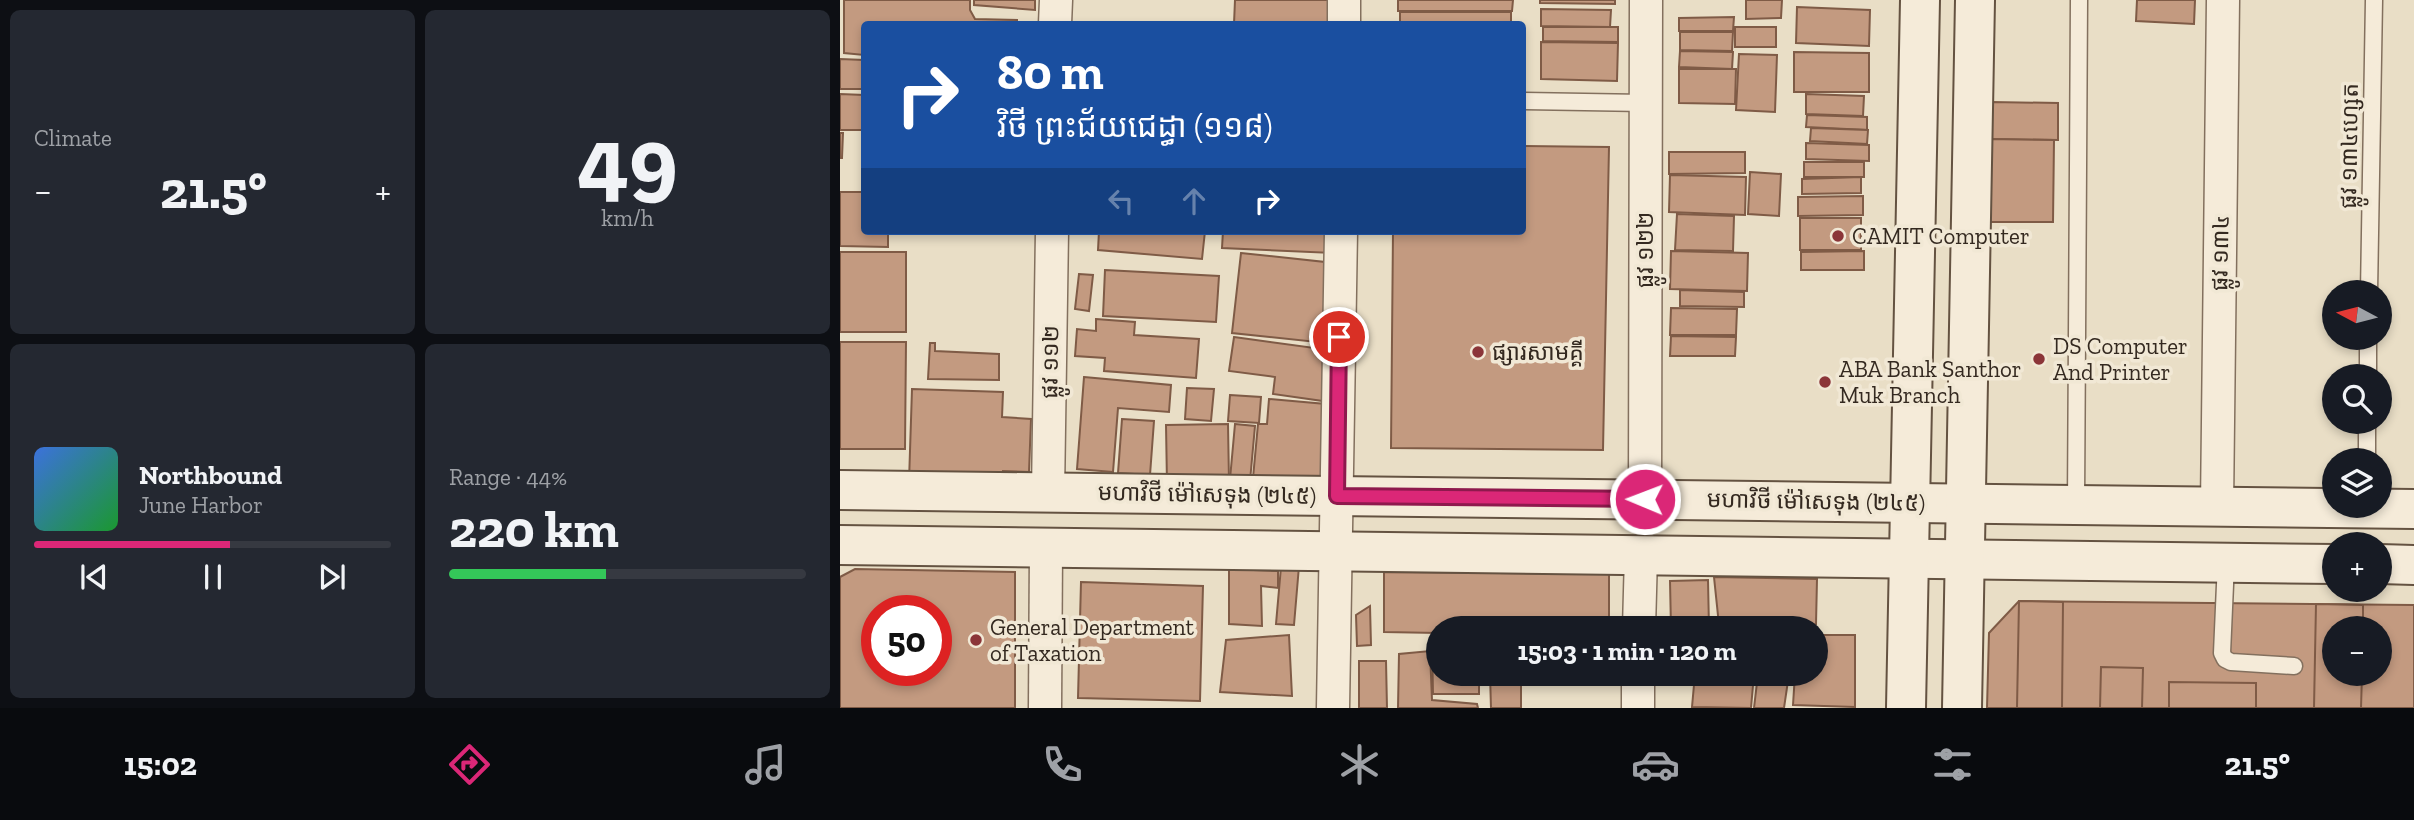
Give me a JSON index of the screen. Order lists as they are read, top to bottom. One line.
{"streets":{"main road":["មហាវិថី ម៉ៅសេទុង (២៤៥)"],"street":["ផ្លូវ ១២២","ផ្លូវ ១៣៤","ផ្លូវ ១១២"],"lane":["ផ្លូវ ១៣៤ហ្សេត"]},"crossings":[["ផ្លូវ ១២២","មហាវិថី ម៉ៅសេទុង (២៤៥)"],["ផ្លូវ ១៣៤","មហាវិថី ម៉ៅសេទុង (២៤៥)"],["ផ្លូវ ១១២","មហាវិថី ម៉ៅសេទុង (២៤៥)"]],"places":["CAMIT Computer","ផ្សារសាមគ្គី","DS Computer And Printer","ABA Bank Santhor Muk Branch","General Department of Taxation"],"north":"left","page":{"tile":["Climate",["49","km/h"],["Range · 44%","220 km"]],"turn":["80 m","វិថី ព្រះជ័យជេដ្ធា (១១៨)"],"heat":["−","21.5°","+"],"map_buttons":["+","−"],"song":["Northbound","June Harbor"],"limit":"50","trip":"15:03 · 1 min · 120 m","tabs":["15:02","21.5°"]}}
